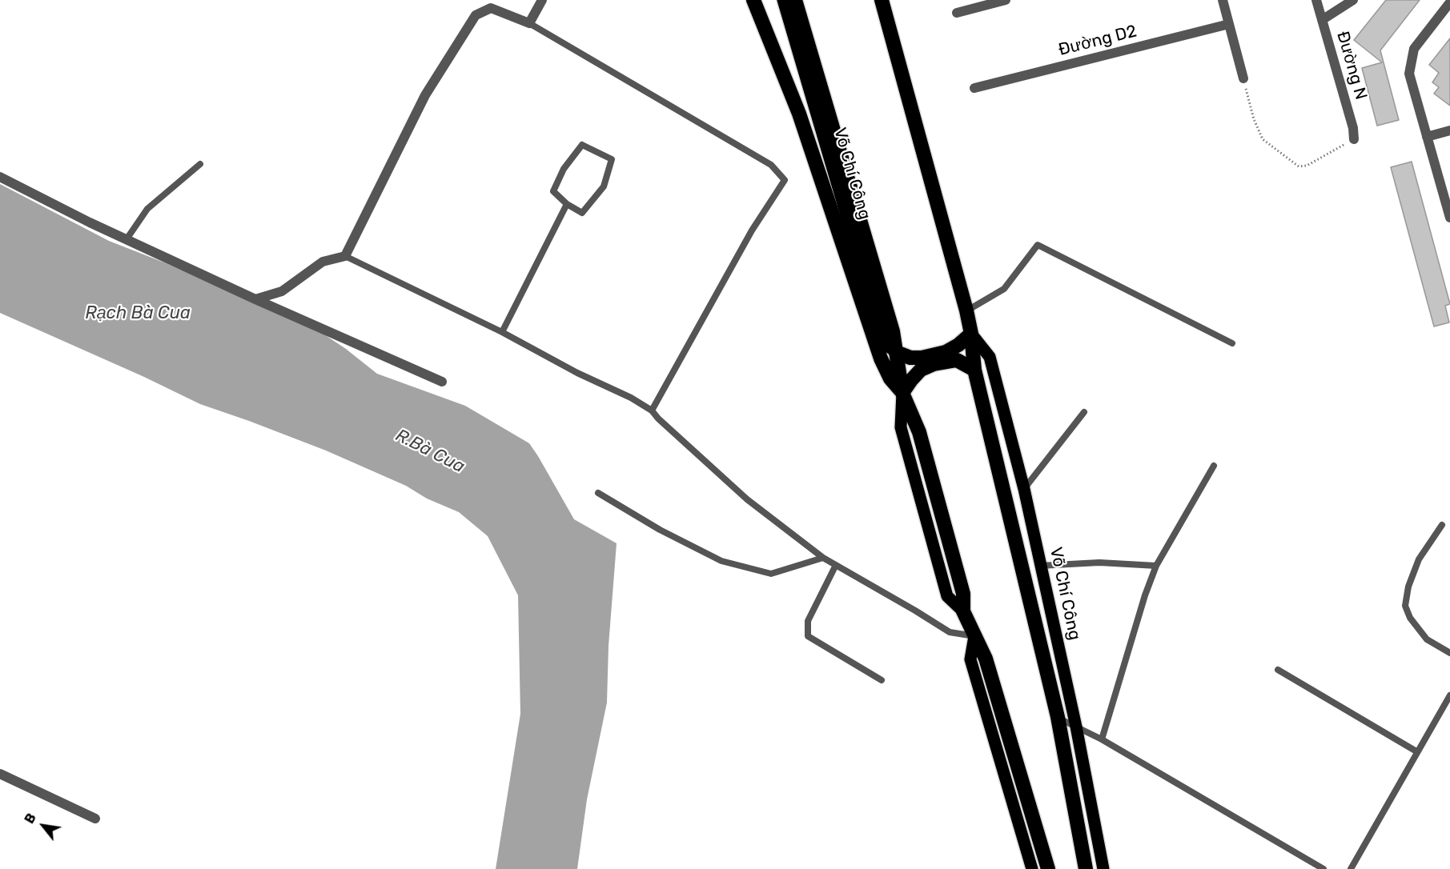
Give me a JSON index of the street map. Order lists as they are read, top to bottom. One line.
{"streets":{"highway":["Võ Chí Công"],"street":["Đường D2","Đường N"]},"water":["Rạch Bà Cua","R.Bà Cua"],"north":"top left"}
